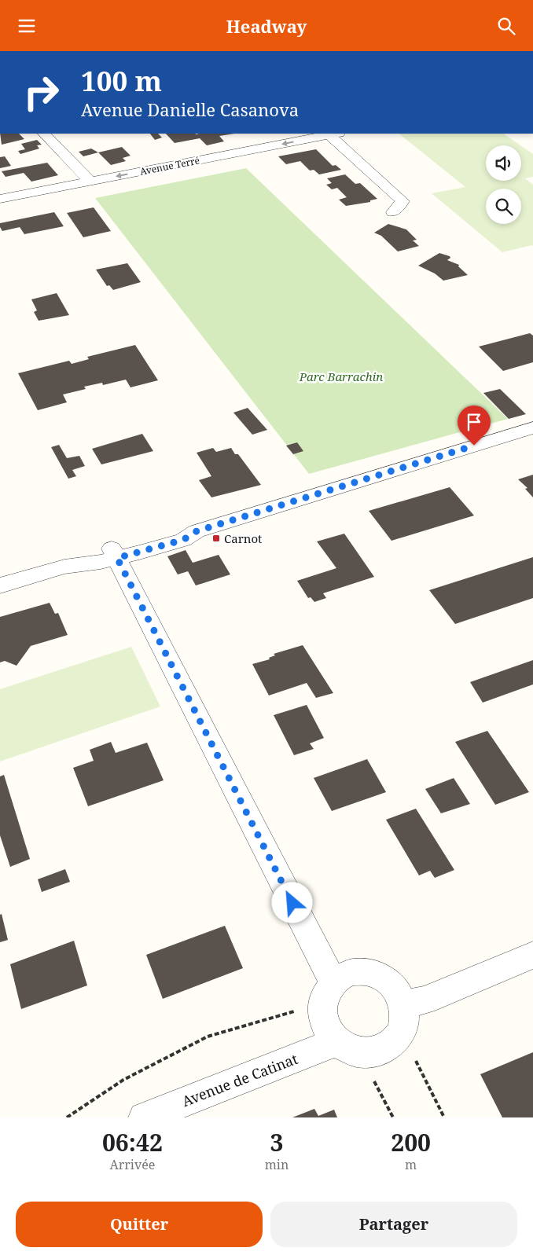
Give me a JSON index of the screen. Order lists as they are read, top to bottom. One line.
{"streets":{"street":["Avenue Terré","Avenue de Catinat"]},"one_way":["Avenue Terré"],"parks":["Parc Barrachin"],"places":{"transit":["Carnot"]},"page":{"header":"Headway","turn":["100 m","Avenue Danielle Casanova"],"eta":["06:42","Arrivée","3","min","200","m"],"buttons":["Quitter","Partager"]}}
